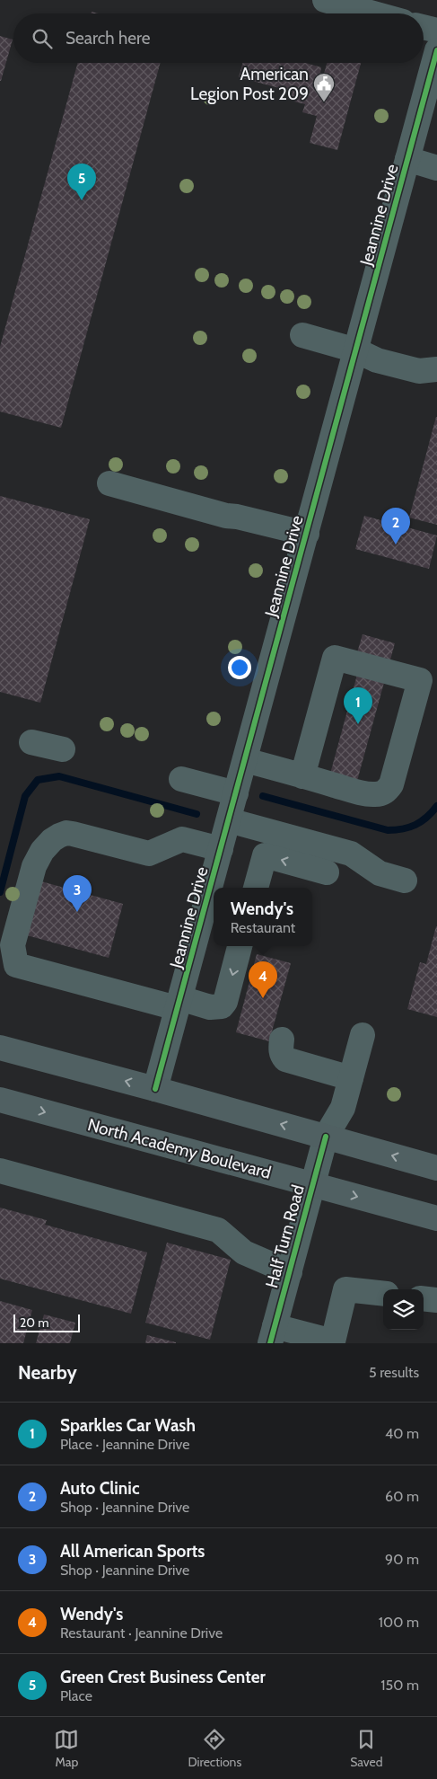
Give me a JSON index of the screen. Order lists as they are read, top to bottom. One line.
{"streets":{"highway":["North Academy Boulevard"],"street":["Jeannine Drive","Half Turn Road"]},"crossings":[["North Academy Boulevard","Half Turn Road"]],"places":{"public building":["American Legion Post 209"]},"scale_bar":"20 m","page":{"search":"Search here","pins":["5","2","1","3","4"],"popup":["Wendy's","Restaurant"],"scale":"20 m","heading":["Nearby","5 results"],"list":[{"mark":"1","name":"Sparkles Car Wash","note":"Place · Jeannine Drive","value":"40 m"},{"mark":"2","name":"Auto Clinic","note":"Shop · Jeannine Drive","value":"60 m"},{"mark":"3","name":"All American Sports","note":"Shop · Jeannine Drive","value":"90 m"},{"mark":"4","name":"Wendy's","note":"Restaurant · Jeannine Drive","value":"100 m"},{"mark":"5","name":"Green Crest Business Center","note":"Place","value":"150 m"}],"nav":["Map","Directions","Saved"]}}
